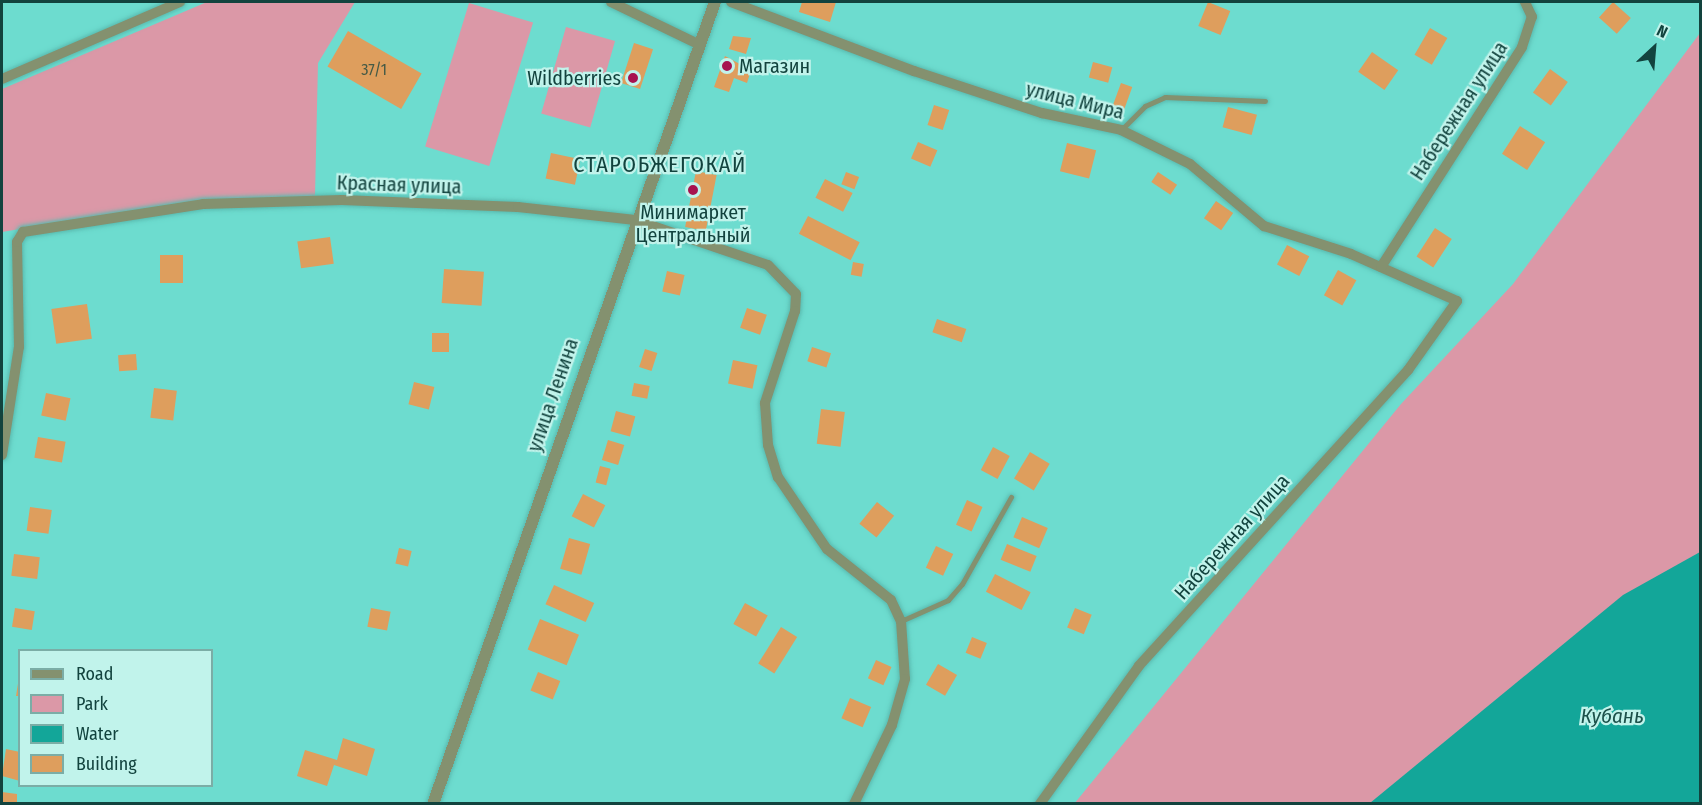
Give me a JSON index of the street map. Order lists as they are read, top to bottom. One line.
{"streets":{"street":["улица Мира","Набережная улица","Красная улица","улица Ленина"]},"crossings":[["улица Мира","Набережная улица"],["Красная улица","улица Ленина"]],"districts":["СТАРОБЖЕГОКАЙ"],"water":["Кубань"],"places":["Магазин","Wildberries","Минимаркет Центральный"],"house_numbers":["37/1"],"legend":["Road","Park","Water","Building"],"north":"top right"}
